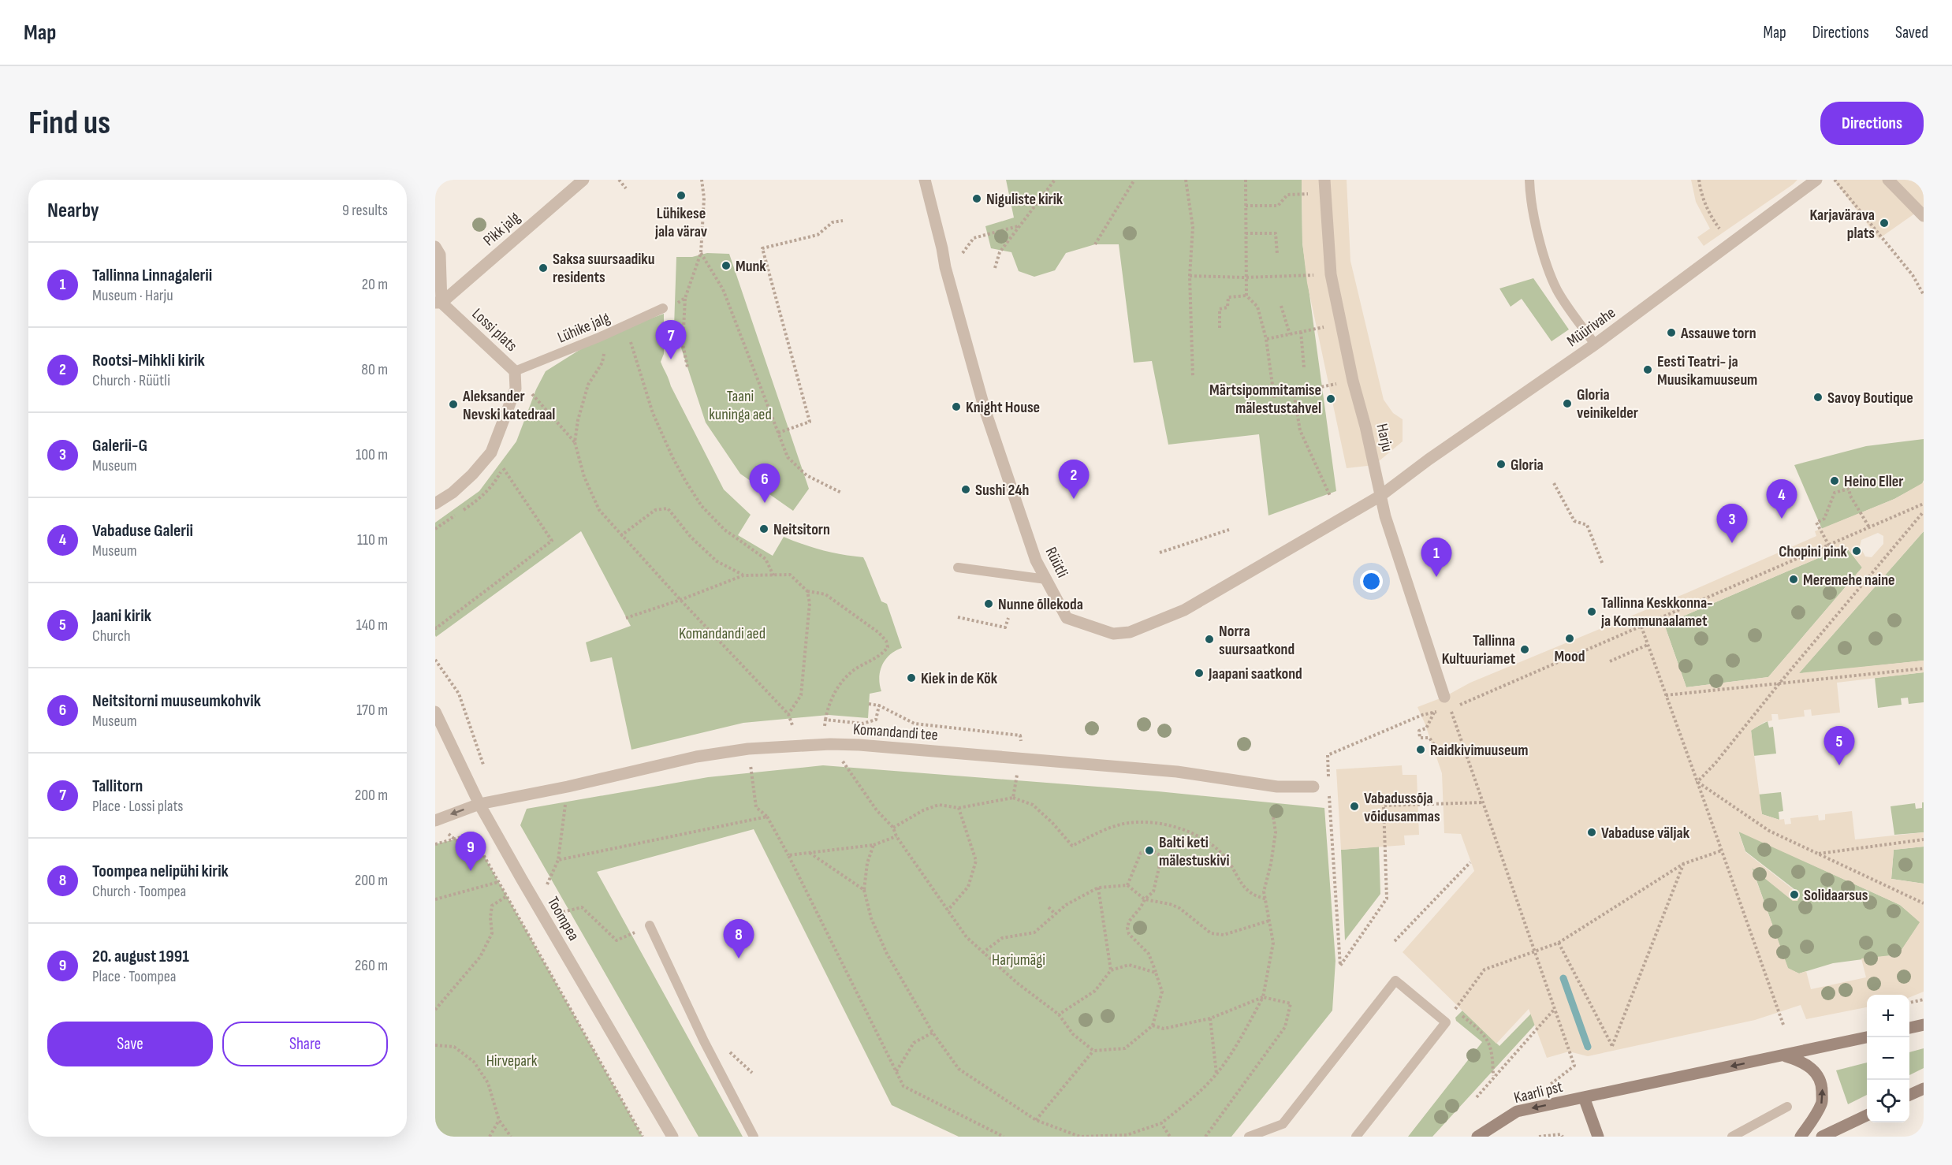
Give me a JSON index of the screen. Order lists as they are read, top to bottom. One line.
{"streets":{"main road":["Kaarli pst"],"street":["Pikk jalg","Müürivahe","Lossi plats","Harju","Rüütli","Komandandi tee","Toompea"],"lane":["Lühike jalg"]},"crossings":[["Pikk jalg","Lossi plats"],["Müürivahe","Harju"],["Müürivahe","Rüütli"],["Lühike jalg","Lossi plats"],["Harju","Rüütli"],["Komandandi tee","Toompea"]],"one_way":["Kaarli pst"],"parks":["Taani kuninga aed","Komandandi aed","Harjumägi","Hirvepark"],"places":["Lühikese jala värav","Niguliste kirik","Karjavärava plats","Munk","Saksa suursaadiku residents","Assauwe torn","Eesti Teatri- ja Muusikamuuseum","Savoy Boutique","Märtsipommitamise mälestustahvel","Gloria veinikelder","Aleksander Nevski katedraal","Knight House","Gloria","Heino Eller","Sushi 24h","Neitsitorn","Chopini pink","Meremehe naine","Nunne õllekoda","Tallinna Keskkonna- ja Kommunaalamet","Mood","Norra suursaatkond","Tallinna Kultuuriamet","Jaapani saatkond","Kiek in de Kök","Raidkivimuuseum","Vabadussõja võidusammas","Vabaduse väljak","Balti keti mälestuskivi","Solidaarsus"],"page":{"header":"Map","nav":["Map","Directions","Saved"],"buttons":["Directions",["Save","Share"]],"title":"Find us","heading":["Nearby","9 results"],"list":[{"mark":"1","name":"Tallinna Linnagalerii","note":"Museum · Harju","value":"20 m"},{"mark":"2","name":"Rootsi-Mihkli kirik","note":"Church · Rüütli","value":"80 m"},{"mark":"3","name":"Galerii-G","note":"Museum","value":"100 m"},{"mark":"4","name":"Vabaduse Galerii","note":"Museum","value":"110 m"},{"mark":"5","name":"Jaani kirik","note":"Church","value":"140 m"},{"mark":"6","name":"Neitsitorni muuseumkohvik","note":"Museum","value":"170 m"},{"mark":"7","name":"Tallitorn","note":"Place · Lossi plats","value":"200 m"},{"mark":"8","name":"Toompea nelipühi kirik","note":"Church · Toompea","value":"200 m"},{"mark":"9","name":"20. august 1991","note":"Place · Toompea","value":"260 m"}],"pins":["7","2","6","4","3","1","5","9","8"],"map_buttons":["+","−"]}}
